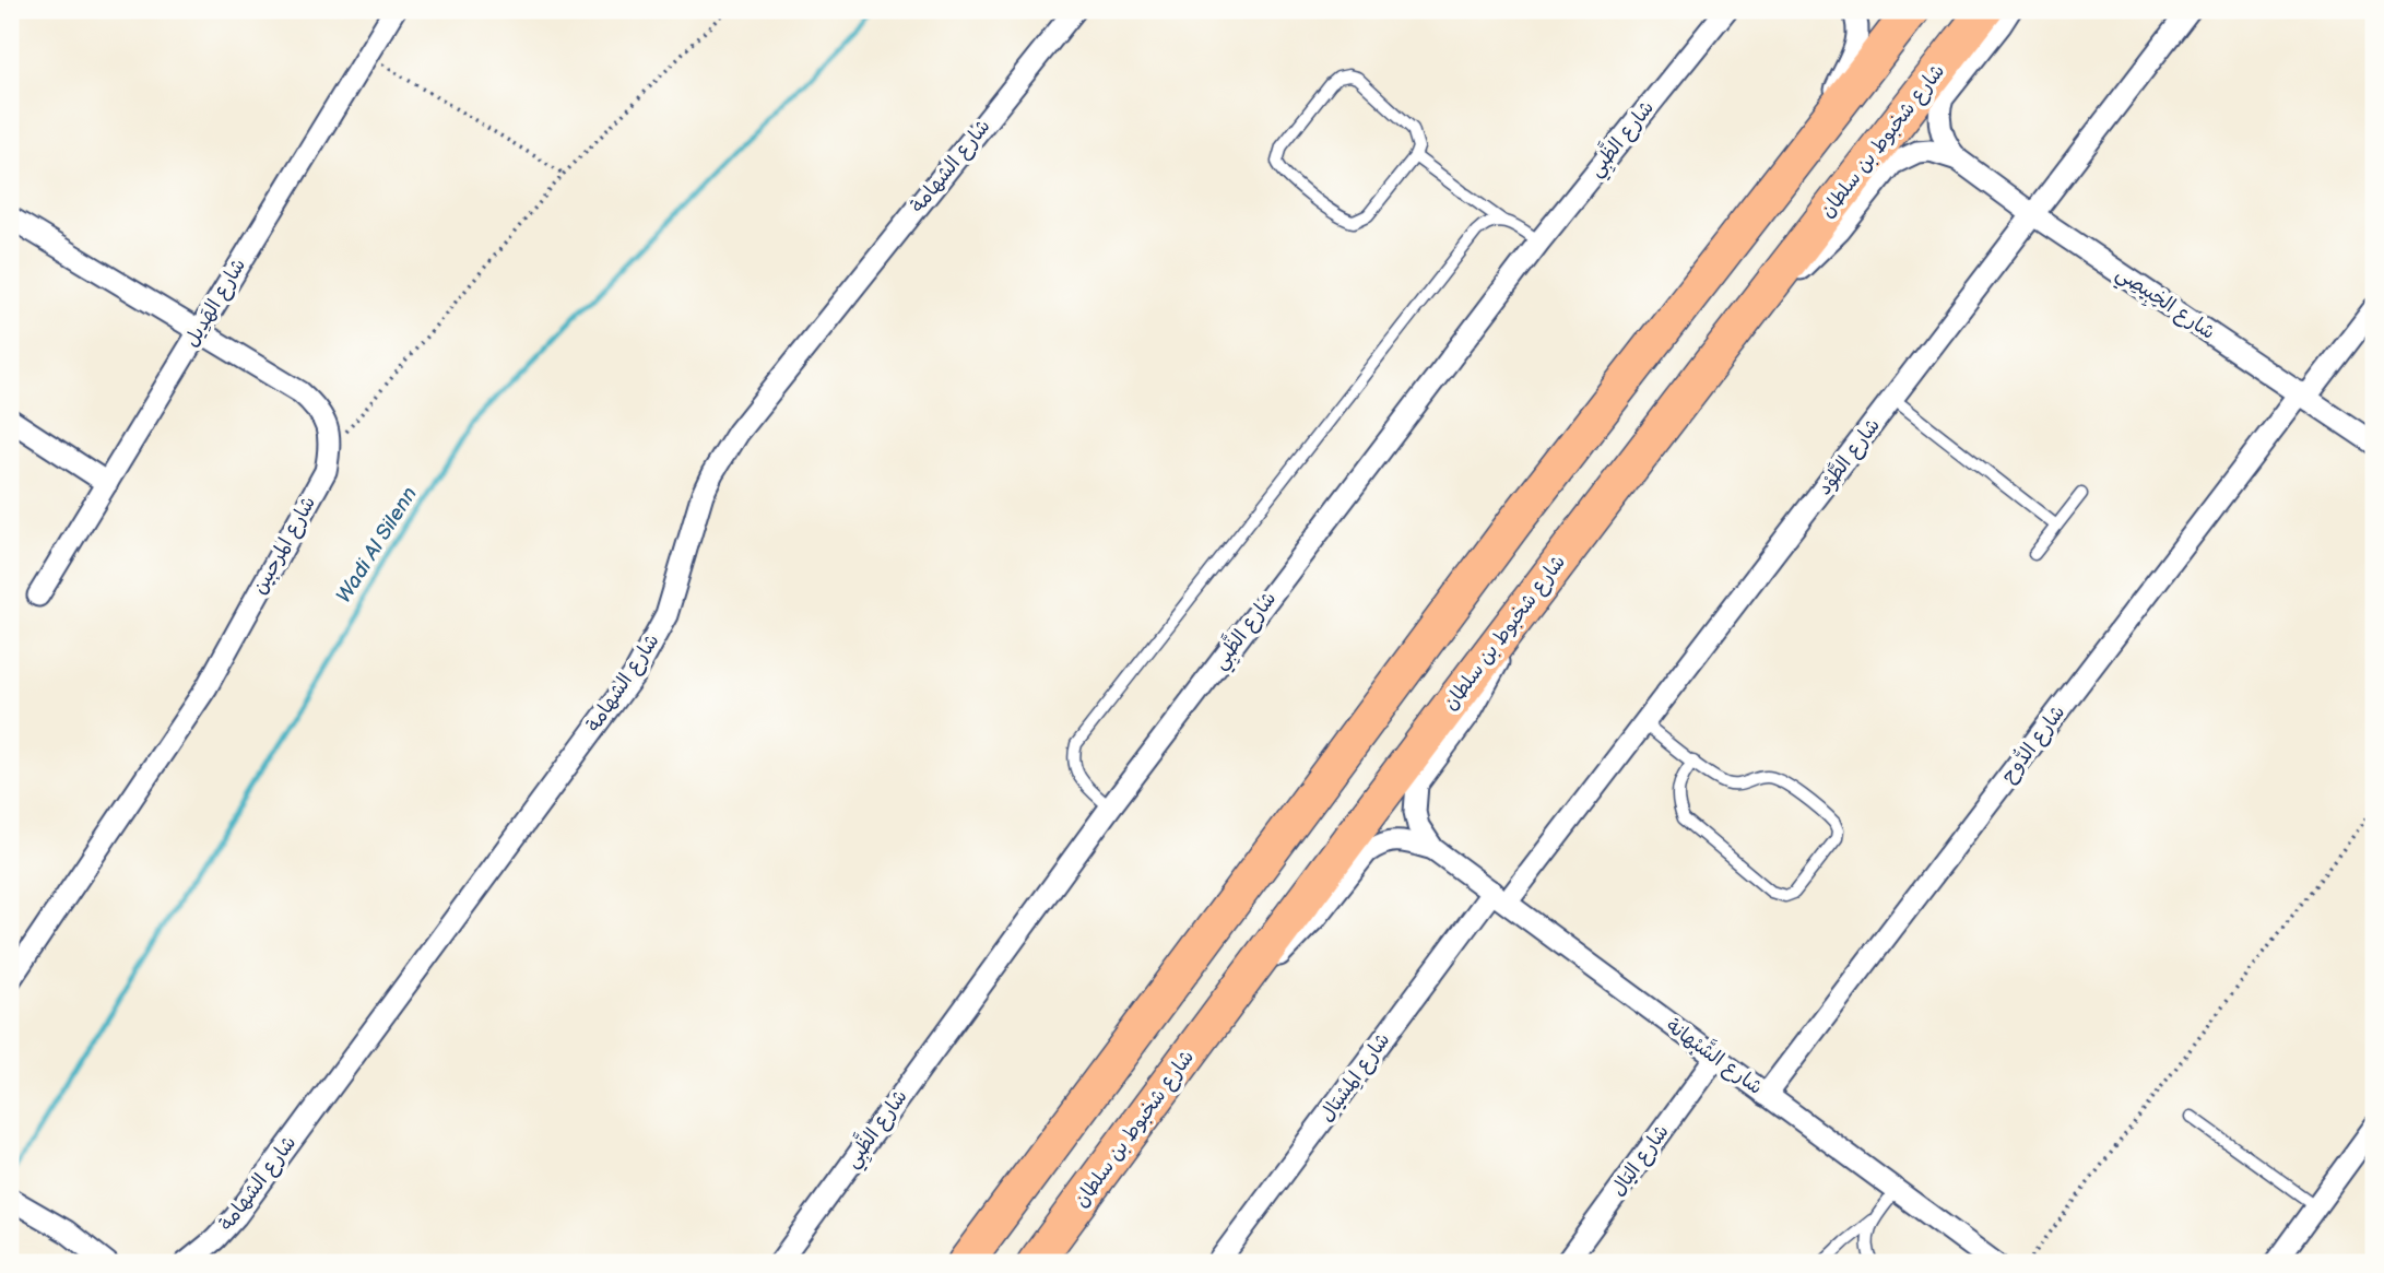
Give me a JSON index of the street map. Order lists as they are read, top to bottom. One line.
{"streets":{"main road":["شارع شخبوط بن سلطان"],"street":["شارع الظَّبِي","شارع الشهامة","شارع الهَدِيل","شارع الخِبِيصِي","شارع الطَّوْد","شارع المرحبين","شارع الدُّوح","شارع الشَّبْهانة","شارع المِسْيَال","شارع اليَال"]},"crossings":[["شارع شخبوط بن سلطان","شارع الخِبِيصِي"],["شارع شخبوط بن سلطان","شارع الشَّبْهانة"],["شارع الخِبِيصِي","شارع الطَّوْد"],["شارع الخِبِيصِي","شارع الدُّوح"],["شارع الطَّوْد","شارع الشَّبْهانة"],["شارع الطَّوْد","شارع المِسْيَال"],["شارع الدُّوح","شارع الشَّبْهانة"],["شارع الشَّبْهانة","شارع المِسْيَال"],["شارع الشَّبْهانة","شارع اليَال"]],"water":["Wadi Al Silenn"]}
